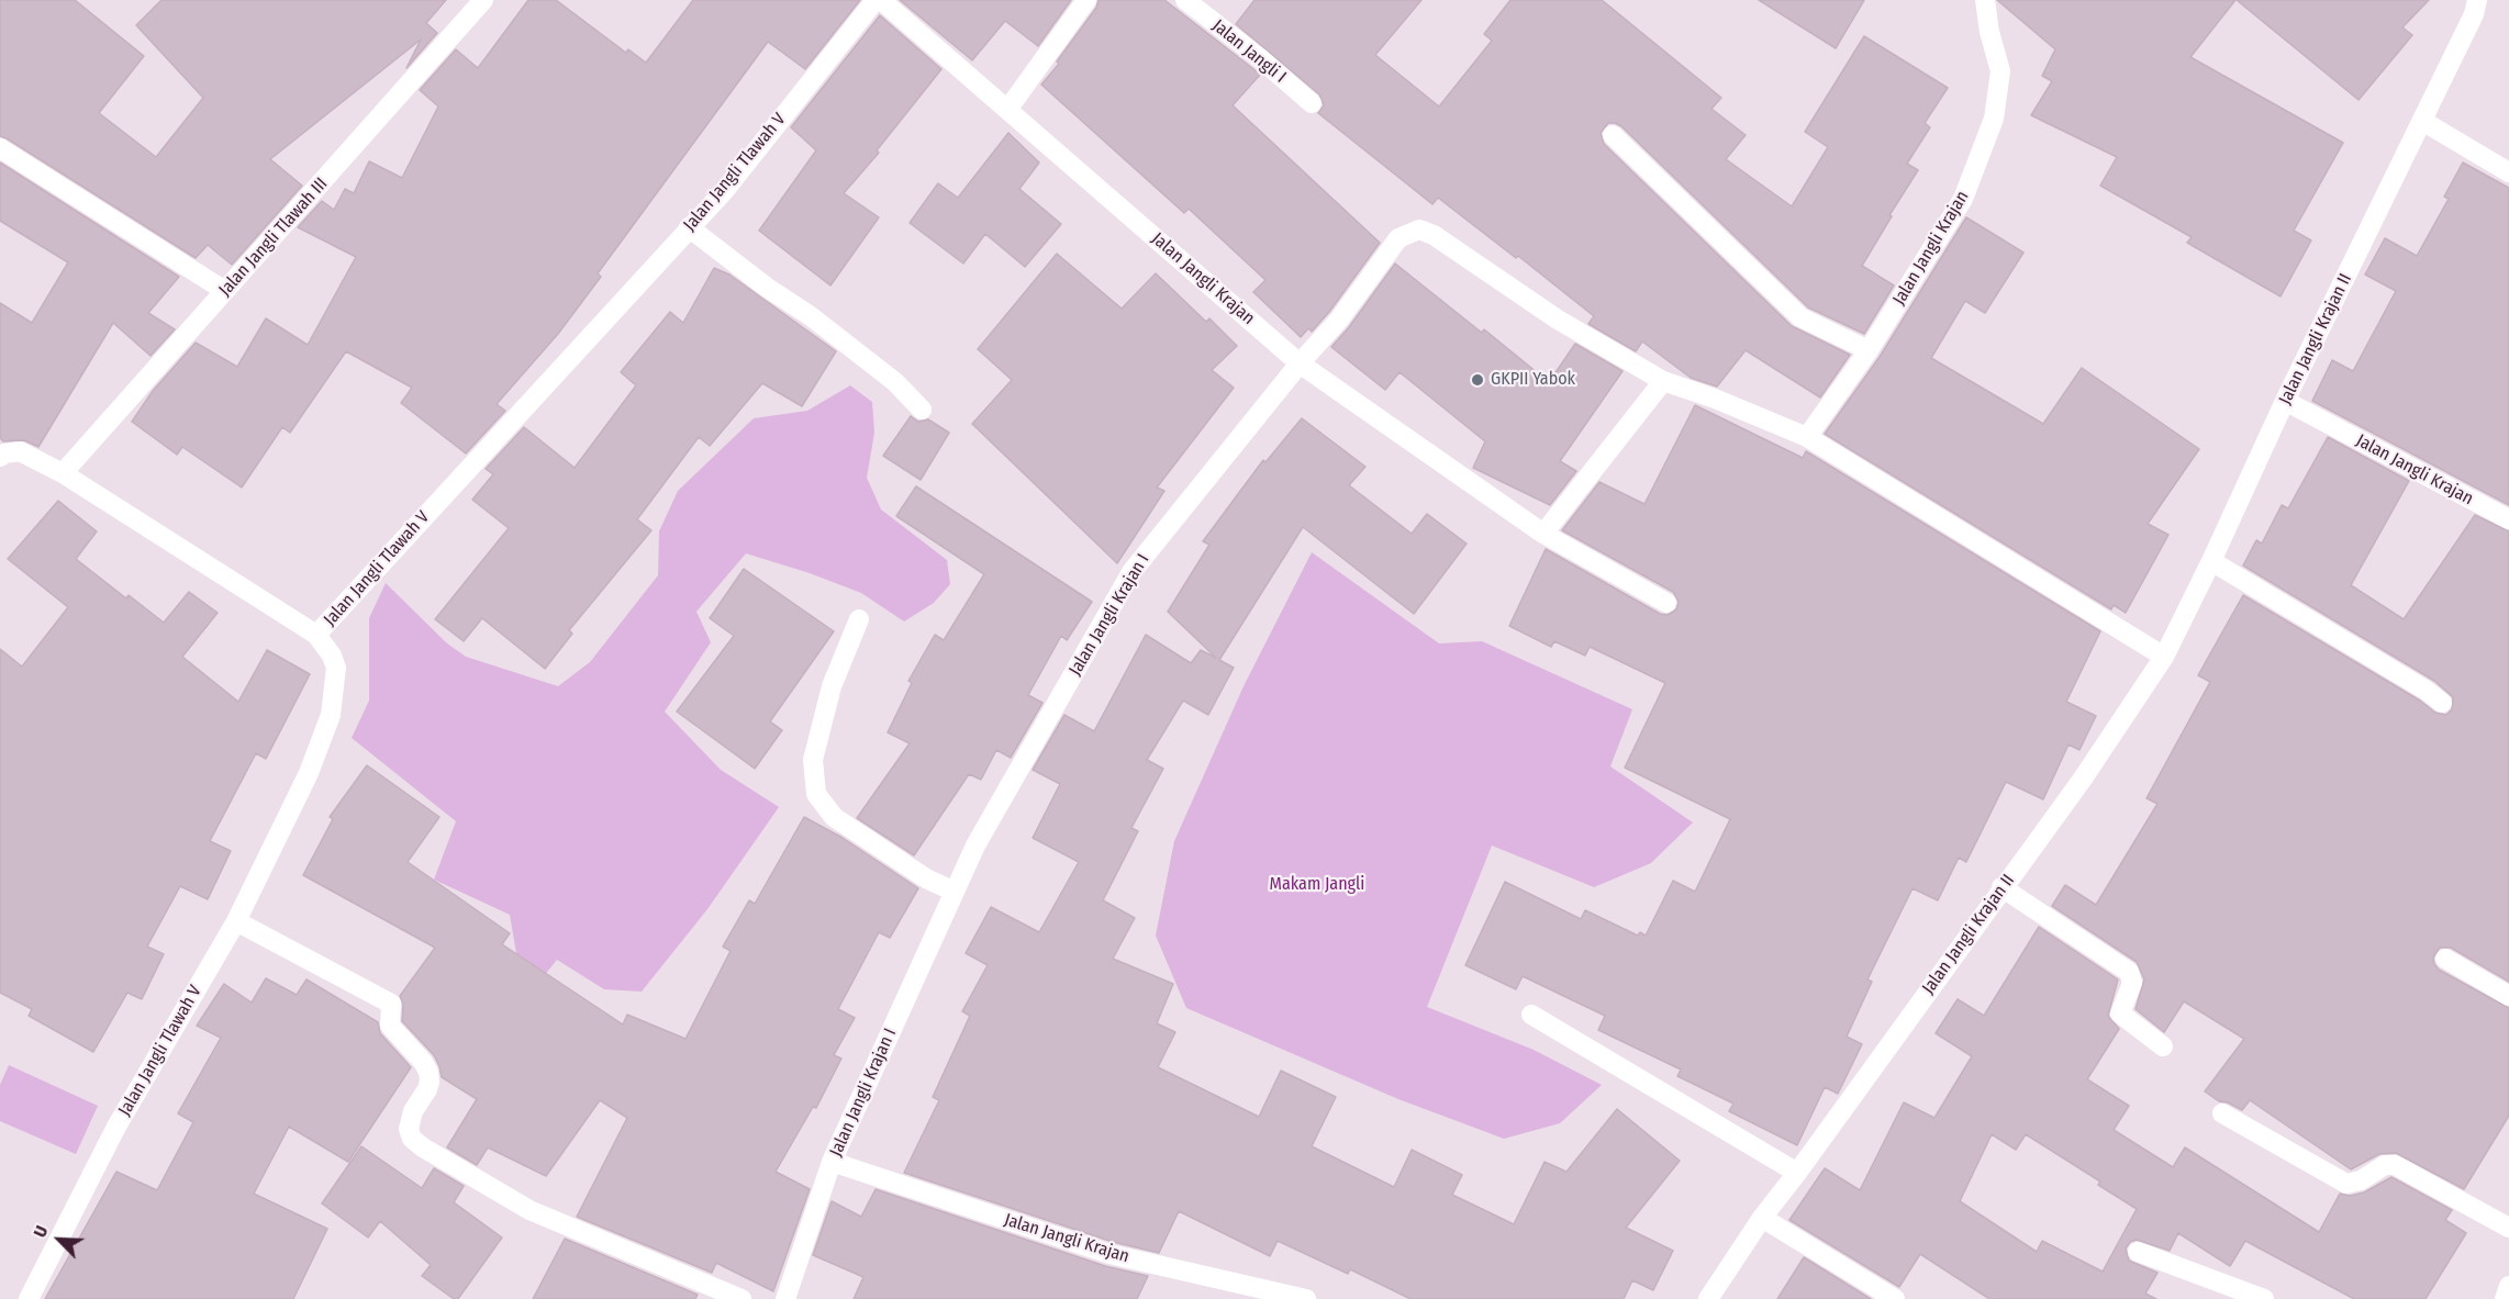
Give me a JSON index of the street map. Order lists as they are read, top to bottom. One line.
{"streets":{"street":["Jalan Jangli I","Jalan Jangli Tlawah V","Jalan Jangli Tlawah III","Jalan Jangli Krajan","Jalan Jangli Krajan II","Jalan Jangli Krajan I"]},"crossings":[["Jalan Jangli Krajan","Jalan Jangli Krajan II"],["Jalan Jangli Krajan","Jalan Jangli Krajan I"]],"parks":["Makam Jangli"],"places":["GKPII Yabok"],"north":"top left"}
